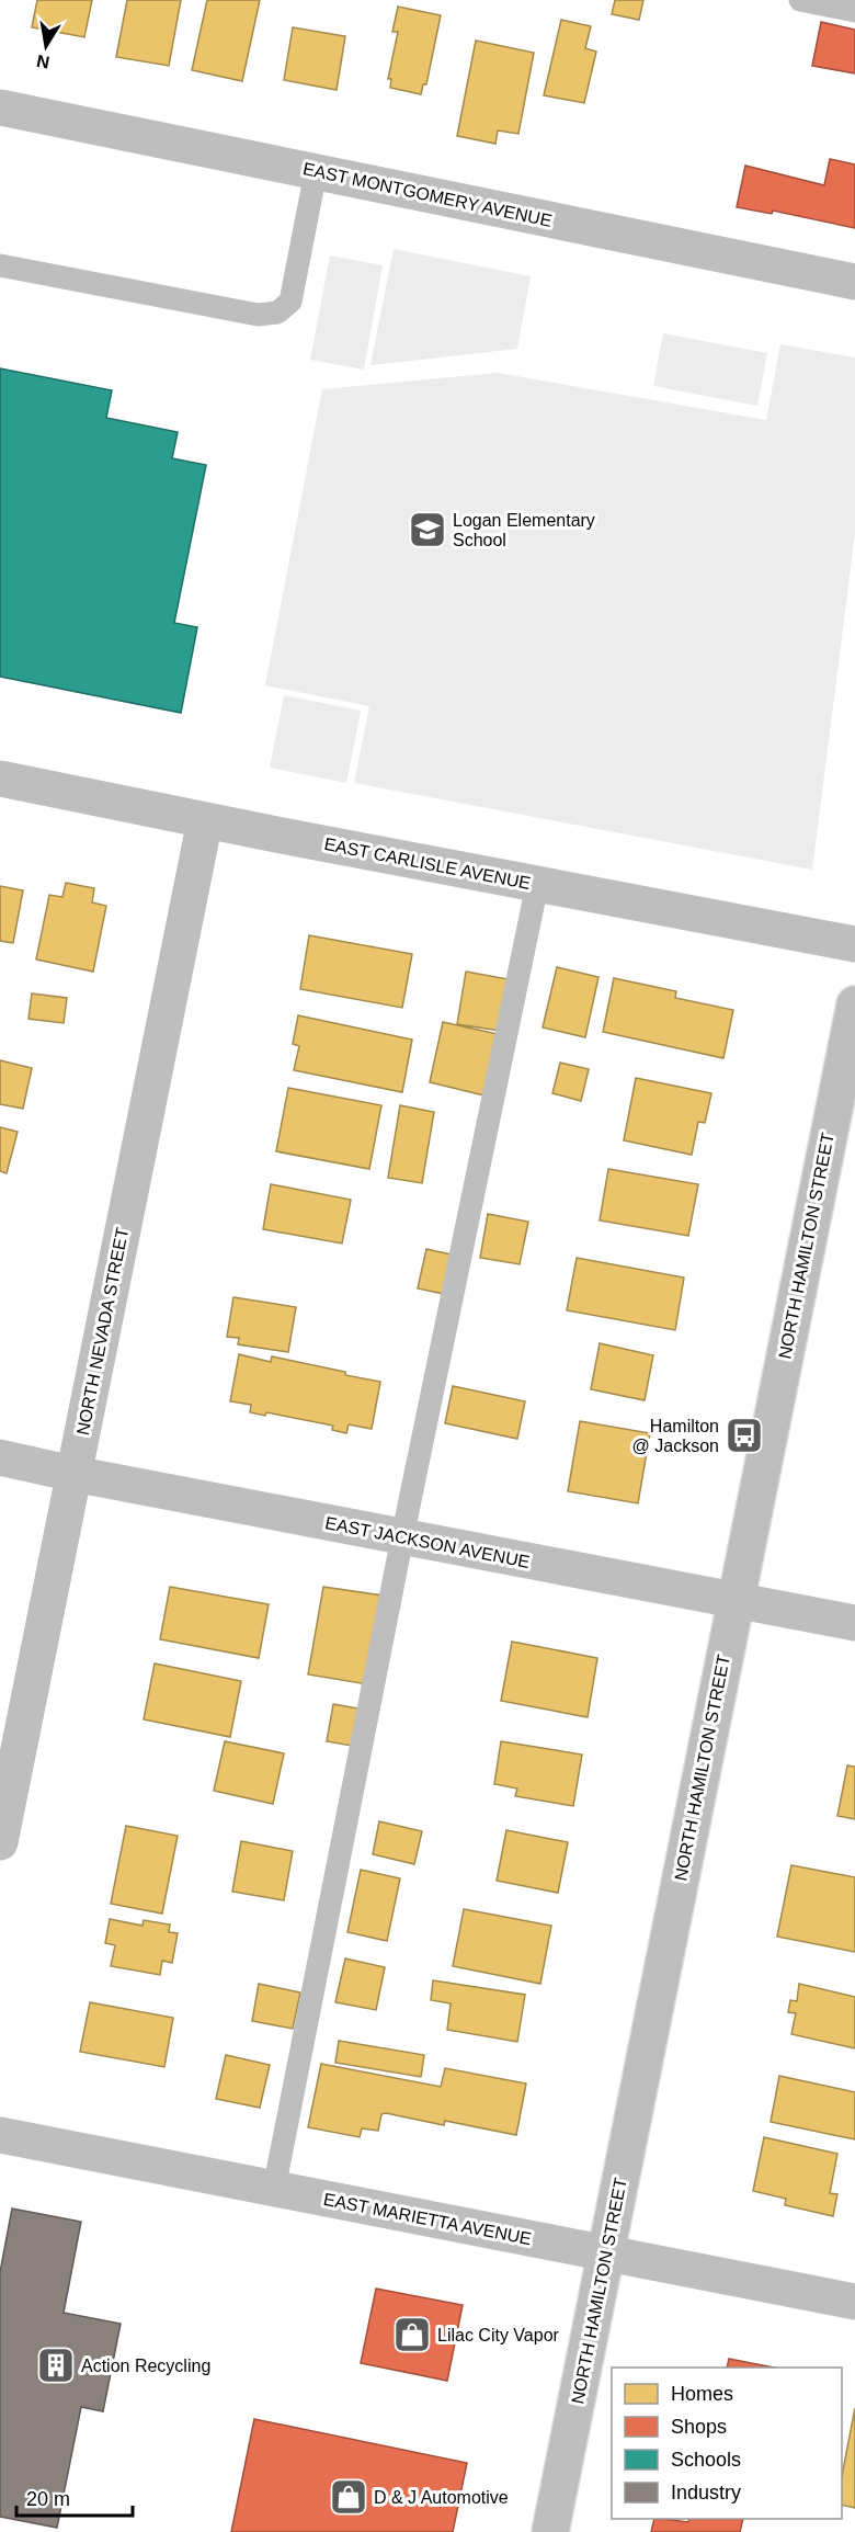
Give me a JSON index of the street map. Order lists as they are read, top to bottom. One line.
{"streets":{"street":["EAST MONTGOMERY AVENUE","EAST CARLISLE AVENUE","NORTH HAMILTON STREET","NORTH NEVADA STREET","EAST JACKSON AVENUE","EAST MARIETTA AVENUE"]},"crossings":[["EAST CARLISLE AVENUE","NORTH NEVADA STREET"],["NORTH HAMILTON STREET","EAST JACKSON AVENUE"],["NORTH HAMILTON STREET","EAST MARIETTA AVENUE"],["NORTH NEVADA STREET","EAST JACKSON AVENUE"]],"places":{"school or university":["Logan Elementary School"],"bus stop":["Hamilton @ Jackson"],"shop":["Lilac City Vapor","D & J Automotive"],"building":["Action Recycling"]},"legend":["Homes","Shops","Schools","Industry"],"scale_bar":"20 m","north":"bottom"}
